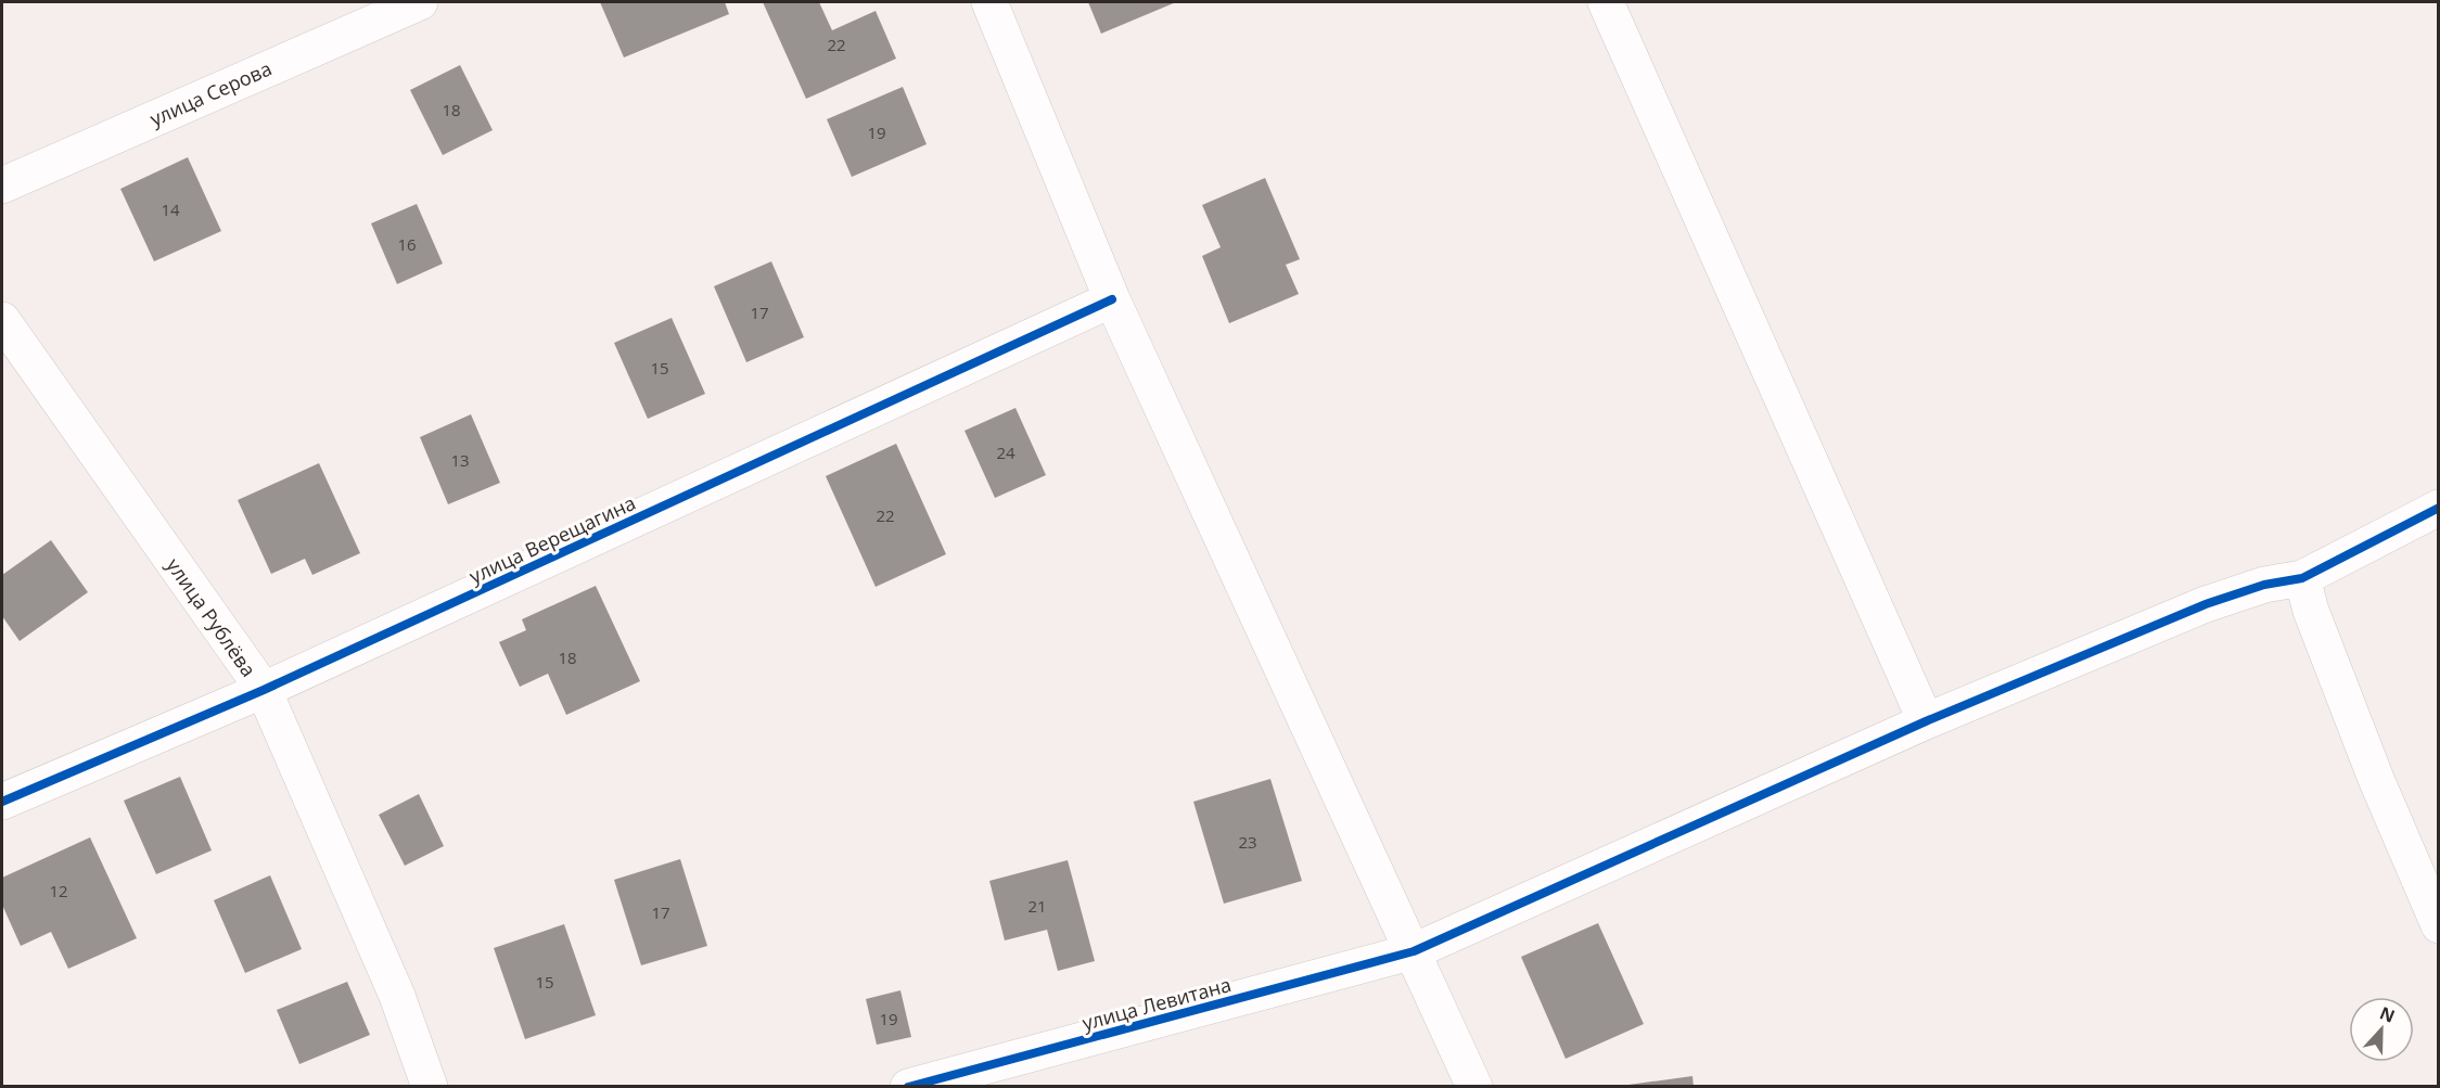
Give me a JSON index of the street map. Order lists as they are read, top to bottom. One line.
{"streets":{"street":["улица Серова","улица Верещагина","улица Рублёва","улица Левитана"]},"crossings":[["улица Верещагина","улица Рублёва"]],"house_numbers":["22","18","19","14","16","17","15","24","13","22","18","23","12","21","17","15","19"],"north":"top"}
